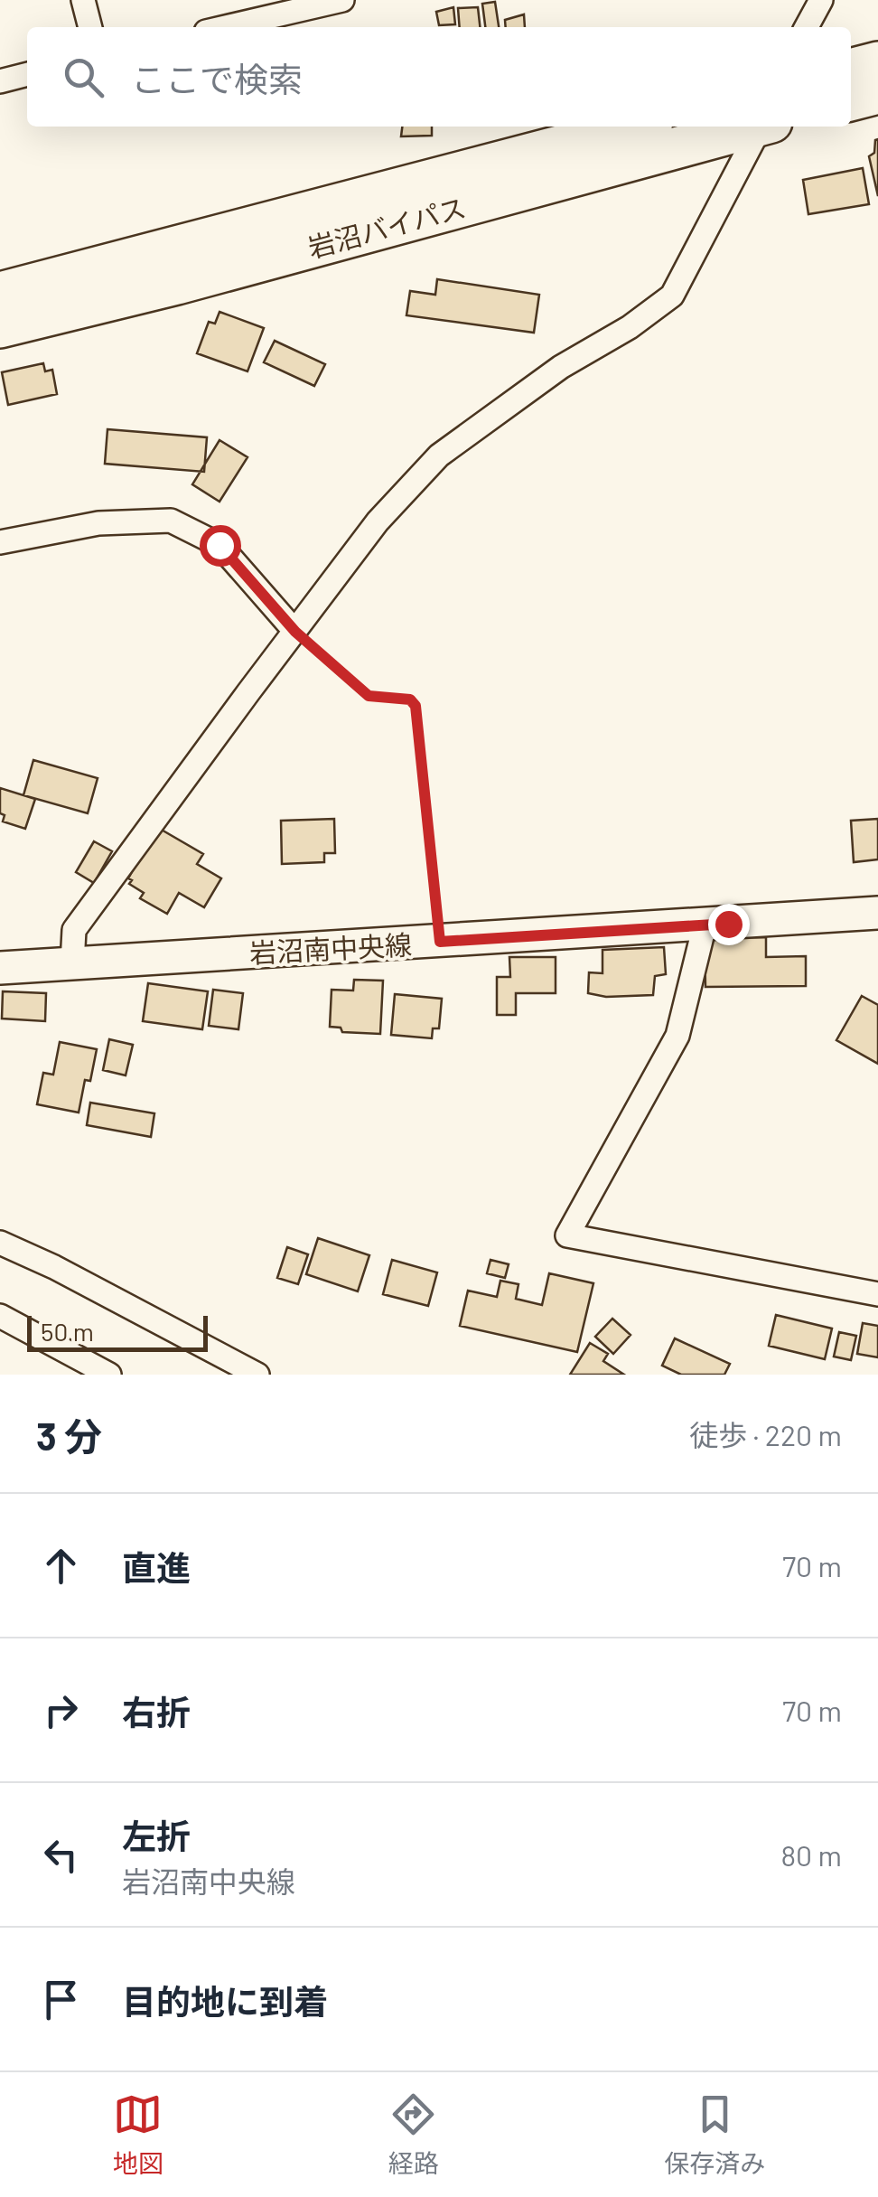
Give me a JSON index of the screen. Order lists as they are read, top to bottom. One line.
{"streets":{"highway":["岩沼バイパス"],"street":["岩沼南中央線"]},"scale_bar":"50 m","page":{"search":"ここで検索","scale":"50 m","heading":["3 分","徒歩 · 220 m"],"list":[["直進","70 m"],["右折","70 m"],["左折","岩沼南中央線","80 m"],"目的地に到着"],"nav":["地図","経路","保存済み"]}}
